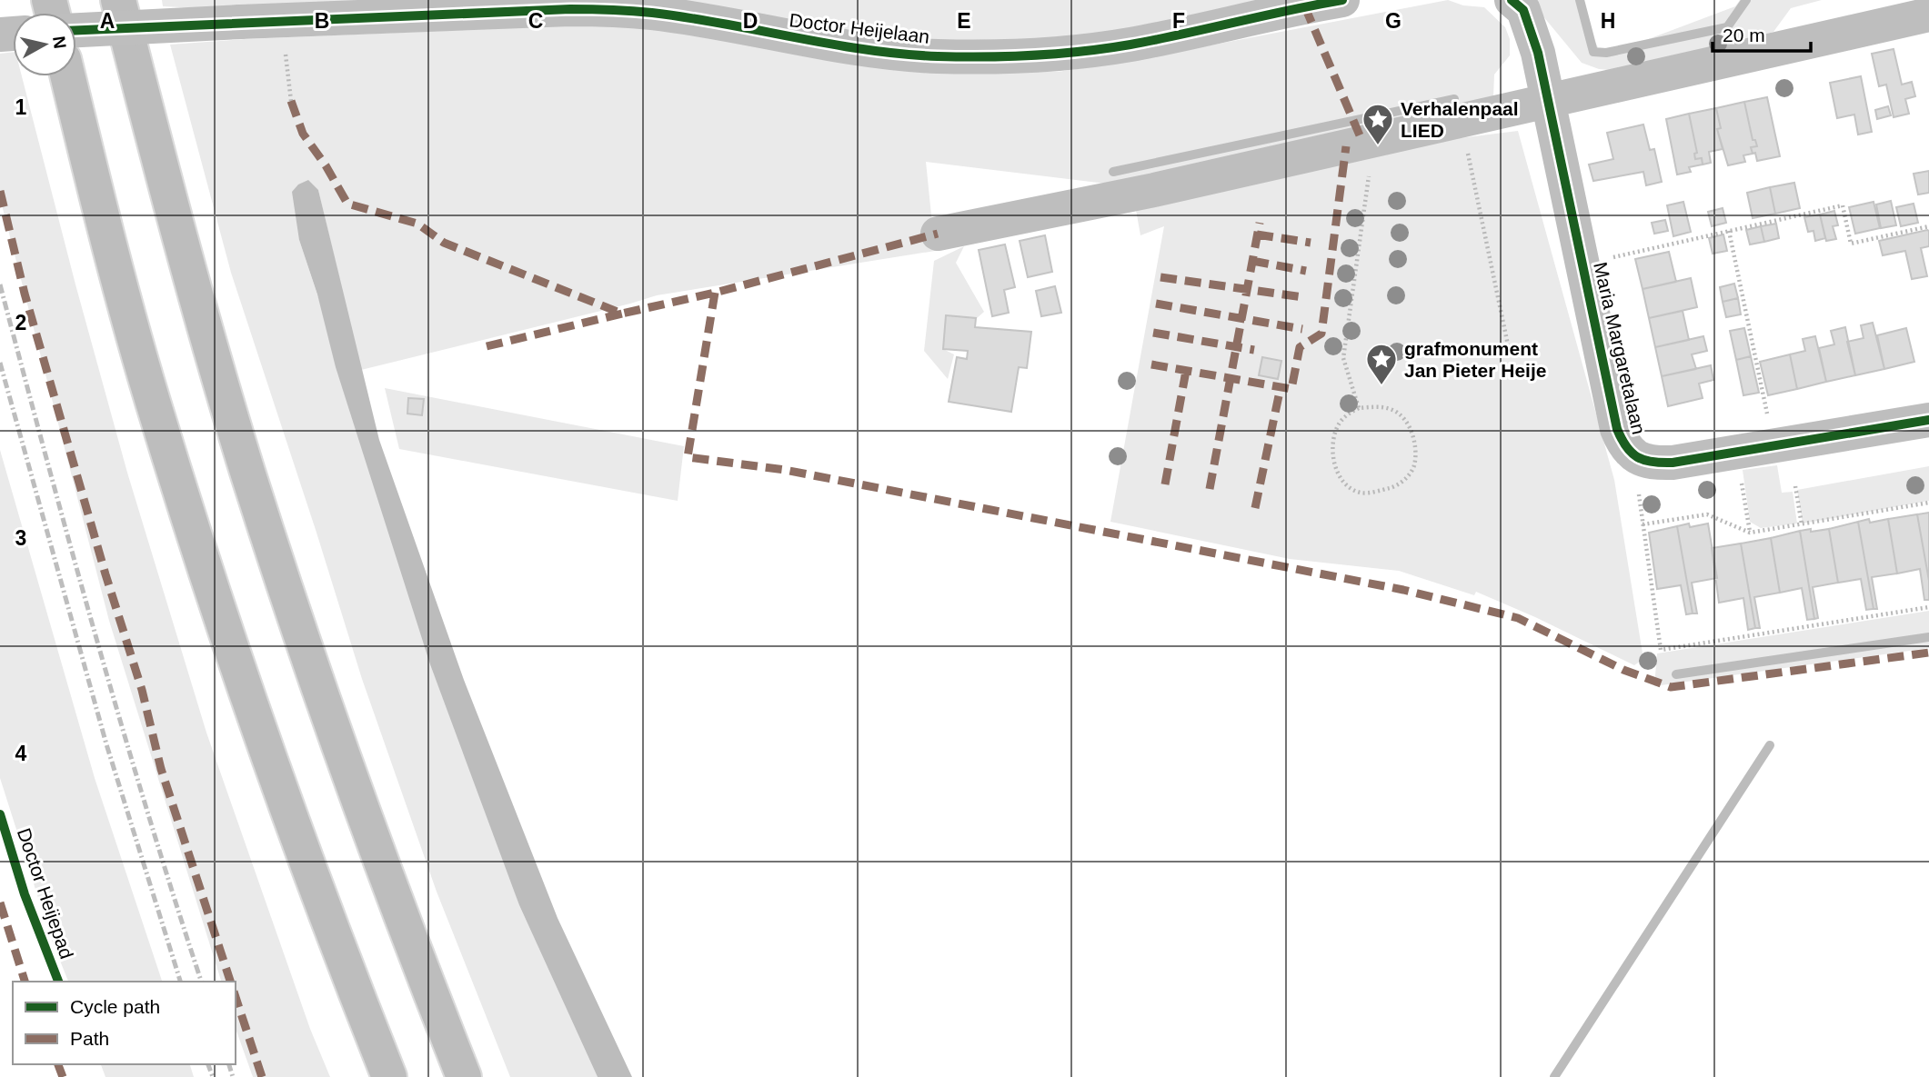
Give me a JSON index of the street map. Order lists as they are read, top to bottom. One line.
{"streets":{"street":["Doctor Heijelaan","Maria Margaretalaan"],"cycle path":["Doctor Heijepad"]},"places":{"place":["Verhalenpaal LIED","grafmonument Jan Pieter Heije"]},"legend":["Cycle path","Path"],"scale_bar":"20 m","north":"right","grid":{"columns":["A","B","C","D","E","F","G","H"],"rows":["1","2","3","4"]}}
